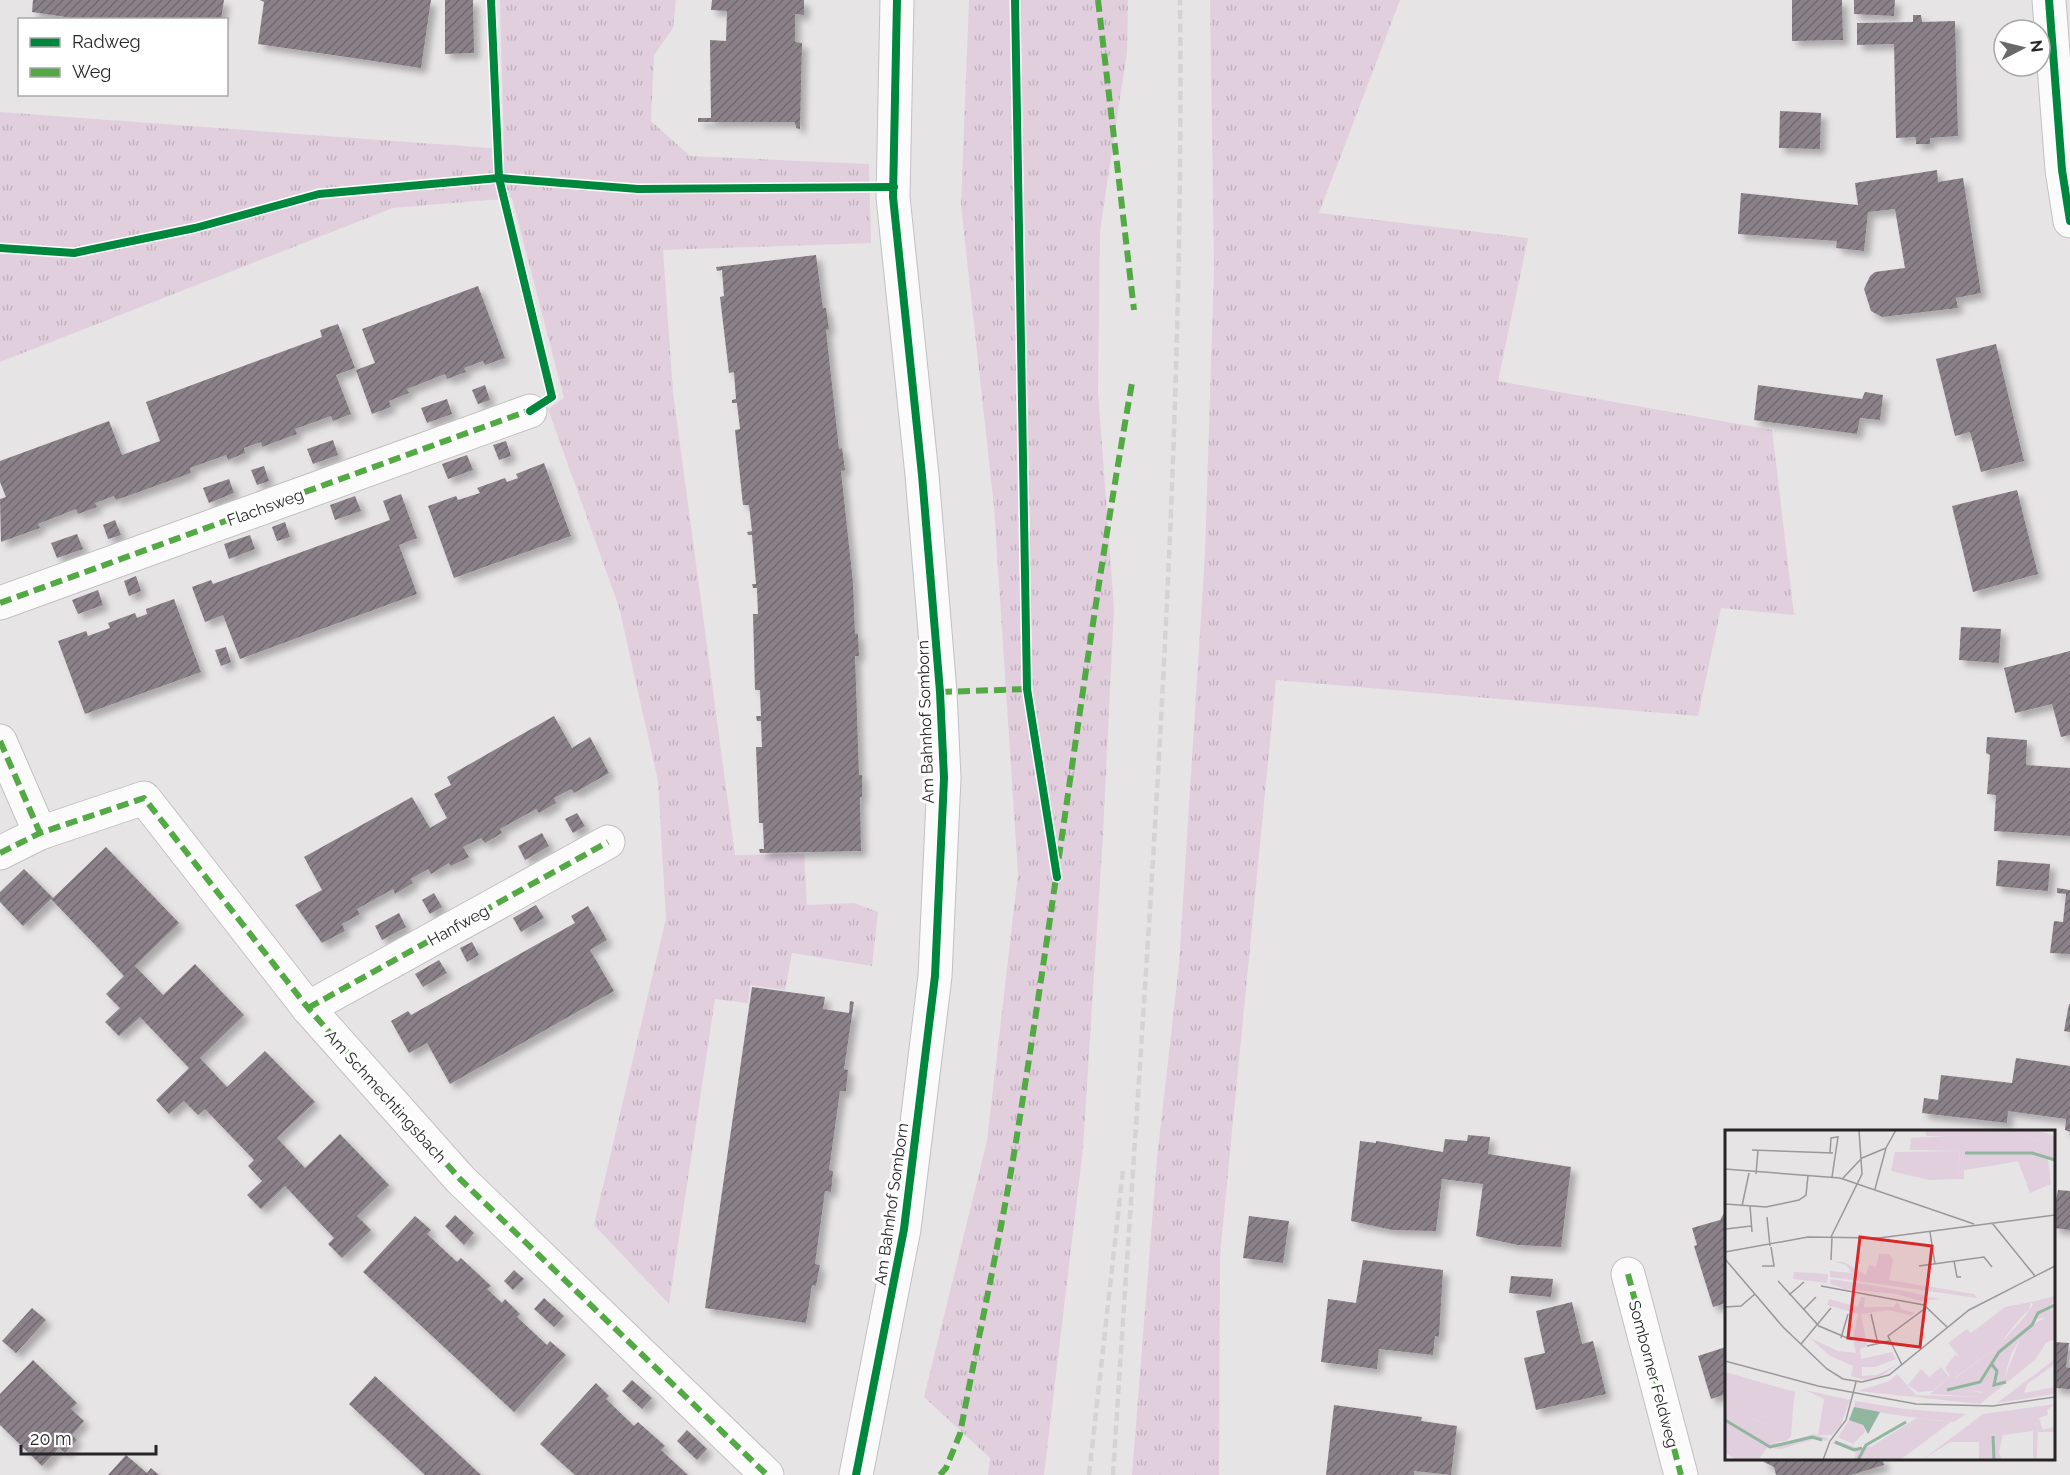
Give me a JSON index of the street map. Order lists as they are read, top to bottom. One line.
{"streets":{"street":["Flachsweg","Am Bahnhof Somborn","Hanfweg","Am Schmechtingsbach","Somborner Feldweg"]},"crossings":[["Hanfweg","Am Schmechtingsbach"]],"legend":["Radweg","Weg"],"scale_bar":"20 m","north":"right"}
